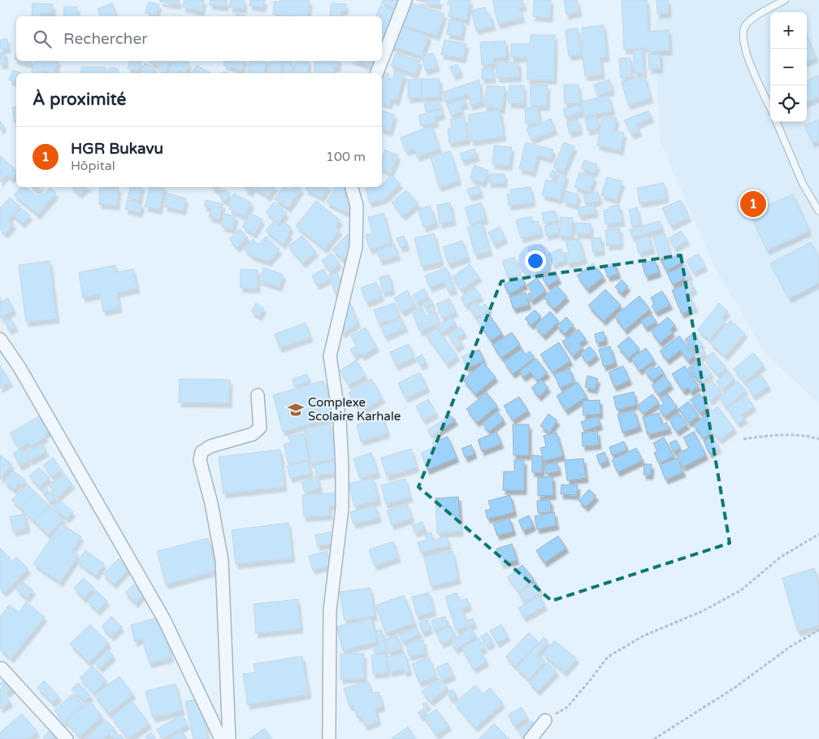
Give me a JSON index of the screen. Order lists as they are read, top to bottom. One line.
{"places":{"school or university":["Complexe Scolaire Karhale"]},"page":{"map_buttons":["+","−"],"search":"Rechercher","heading":"À proximité","list":[{"mark":"1","name":"HGR Bukavu","note":"Hôpital","value":"100 m"}],"pins":"1"}}
